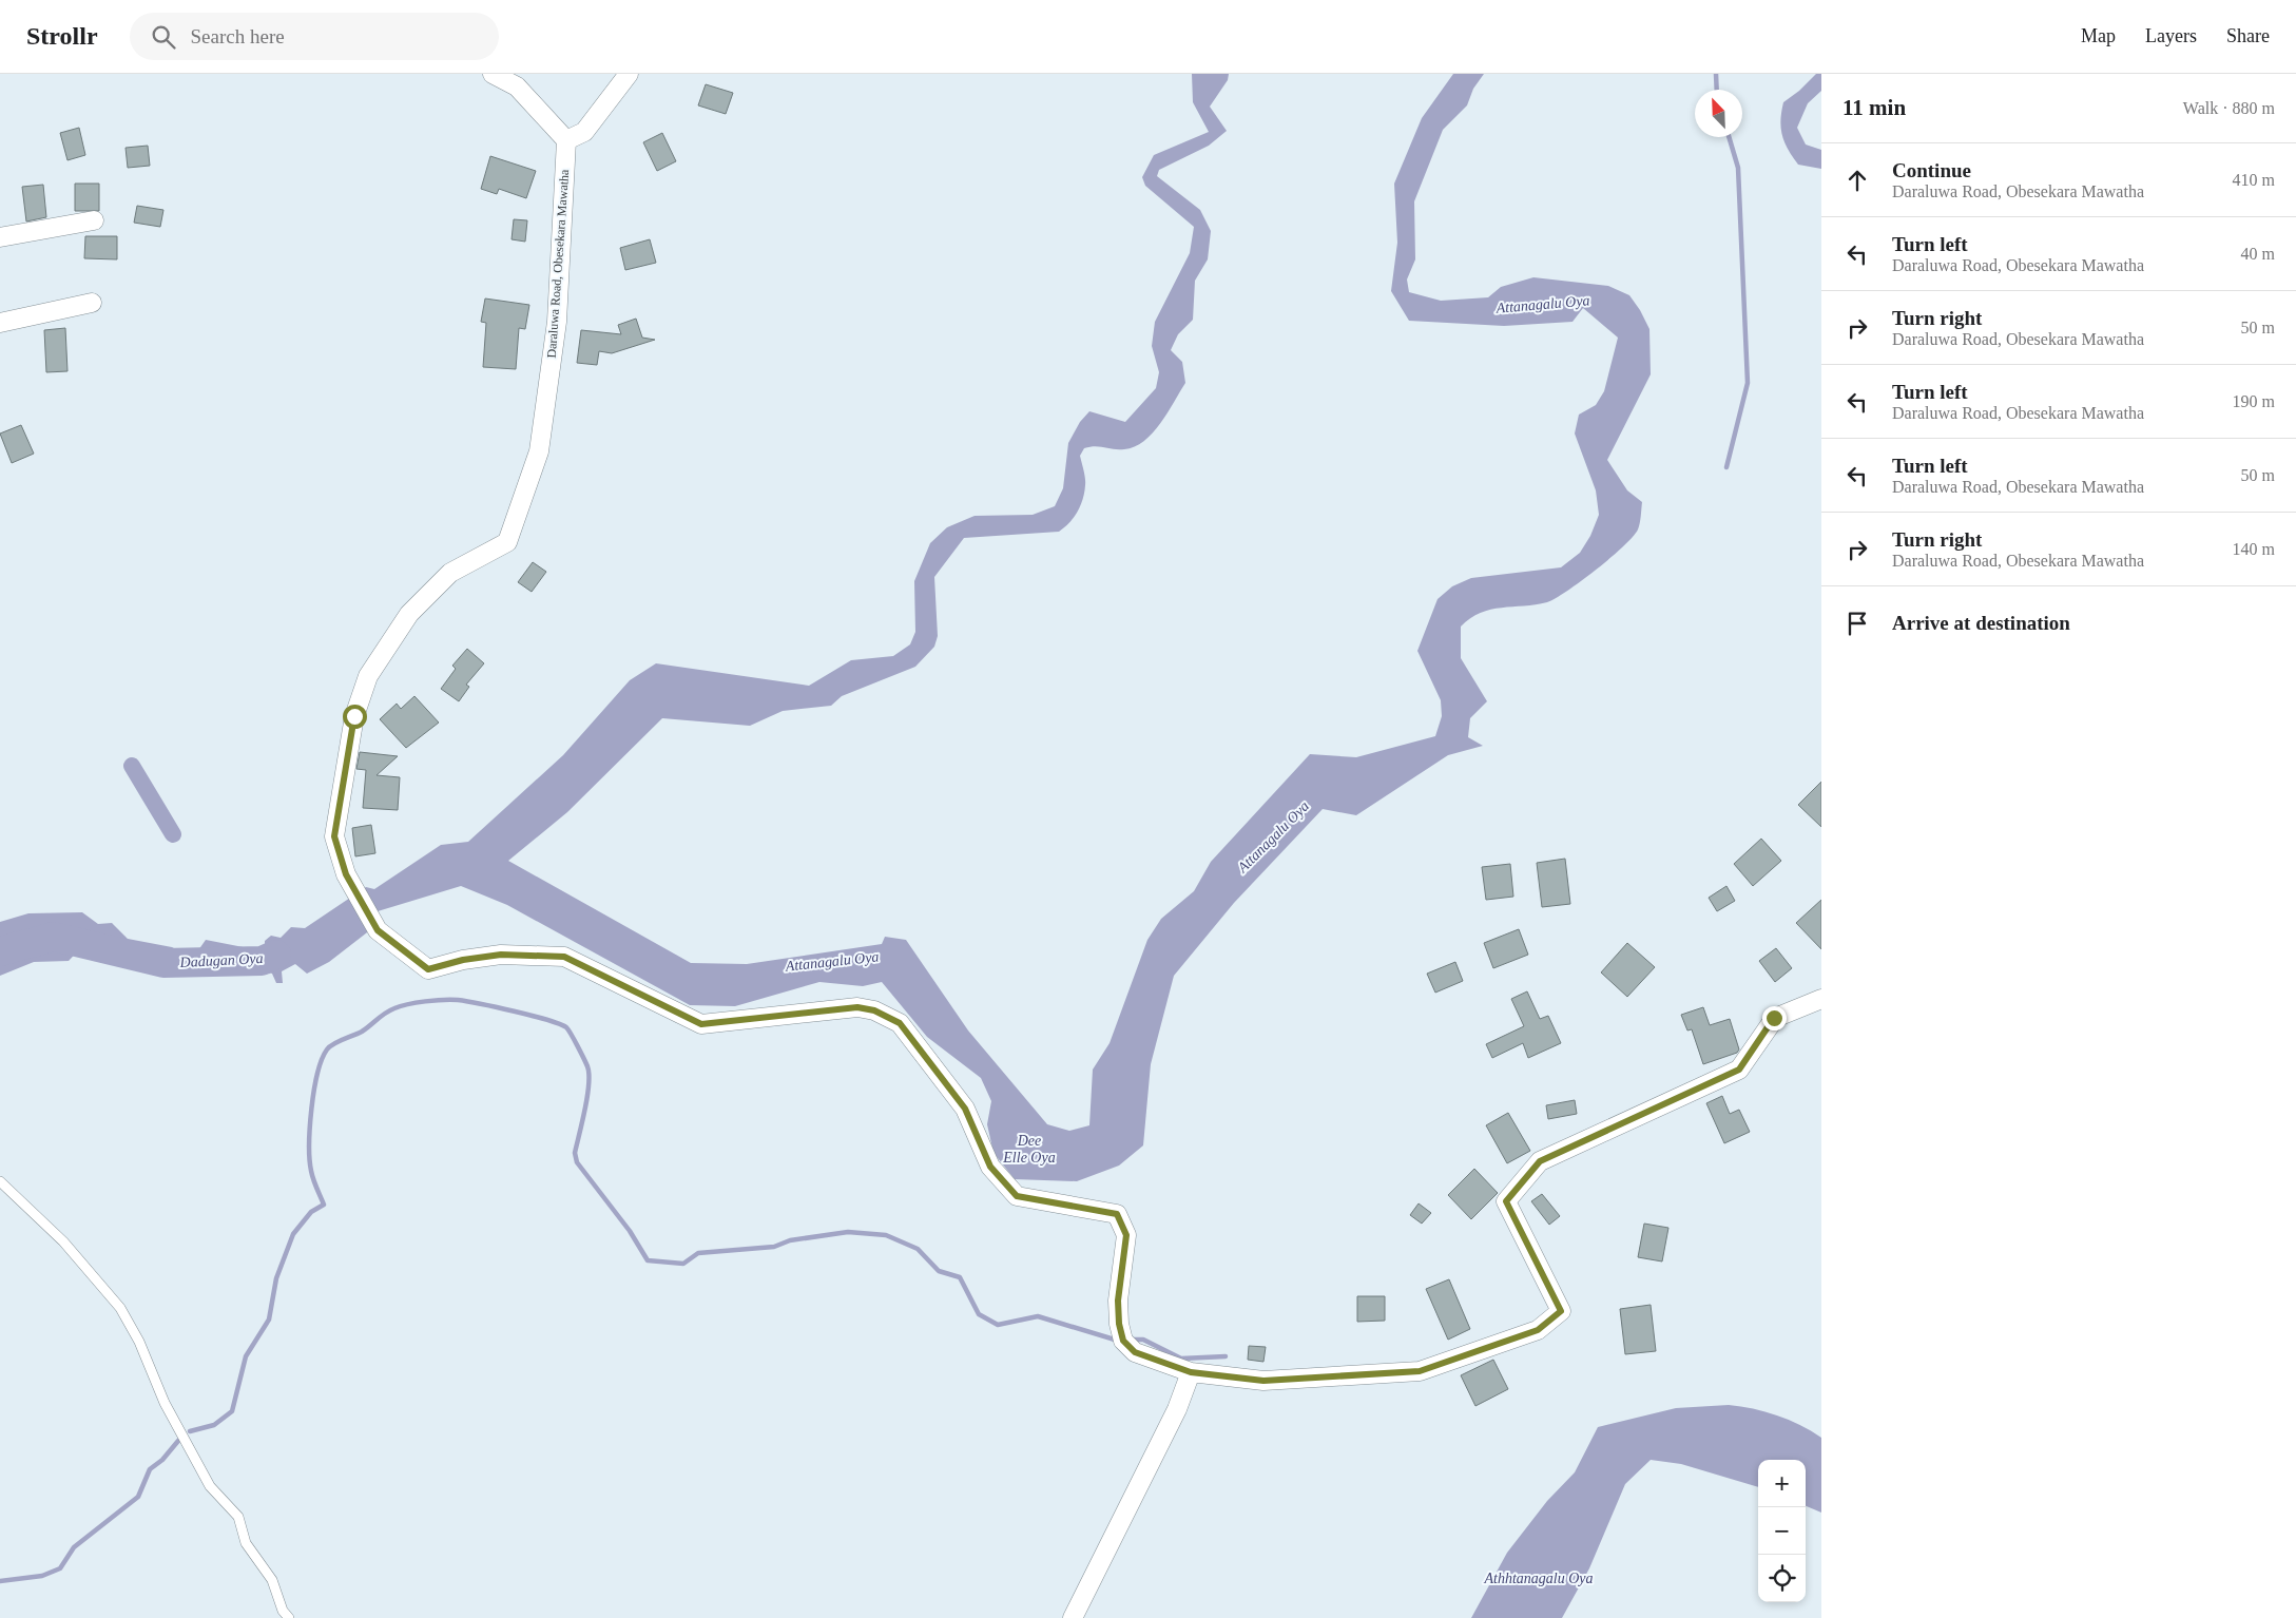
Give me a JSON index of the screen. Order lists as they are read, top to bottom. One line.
{"streets":{"street":["Daraluwa Road, Obesekara Mawatha"]},"water":["Attanagalu Oya","Dadugan Oya","Dee Elle Oya","Athhtanagalu Oya"],"north":"top left","page":{"header":"Strollr","search":"Search here","nav":["Map","Layers","Share"],"heading":["11 min","Walk · 880 m"],"list":[["Continue","Daraluwa Road, Obesekara Mawatha","410 m"],["Turn left","Daraluwa Road, Obesekara Mawatha","40 m"],["Turn right","Daraluwa Road, Obesekara Mawatha","50 m"],["Turn left","Daraluwa Road, Obesekara Mawatha","190 m"],["Turn left","Daraluwa Road, Obesekara Mawatha","50 m"],["Turn right","Daraluwa Road, Obesekara Mawatha","140 m"],"Arrive at destination"],"map_buttons":["+","−"]}}
